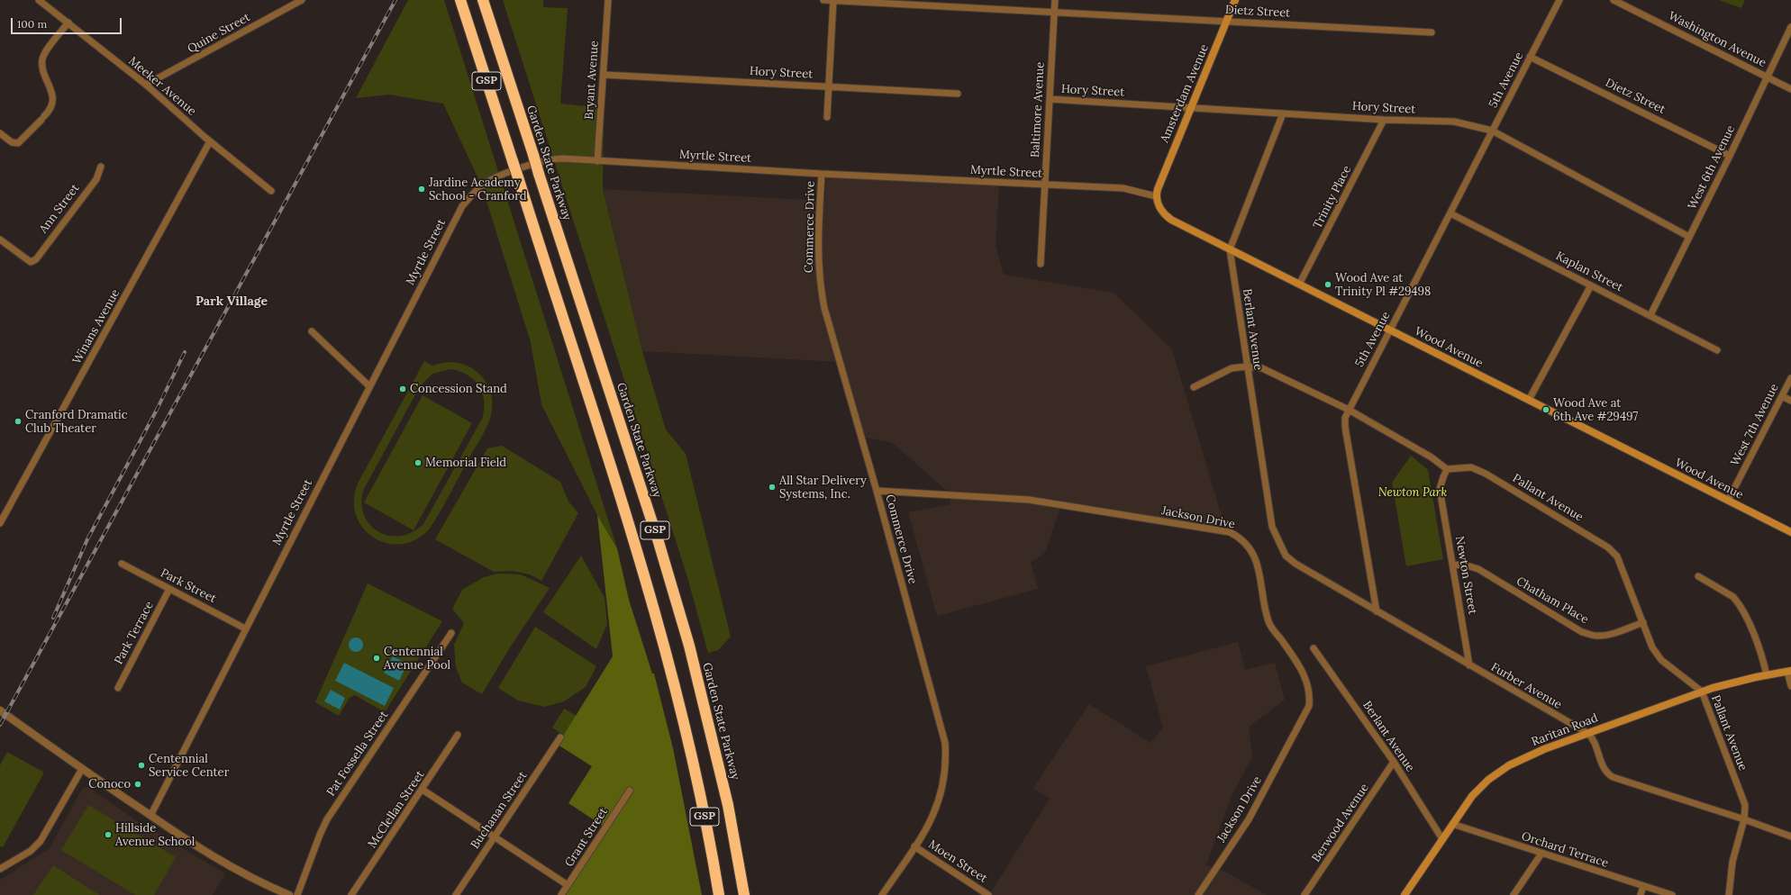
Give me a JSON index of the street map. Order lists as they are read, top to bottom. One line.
{"streets":{"highway":["GSP","Garden State Parkway"],"main road":["Amsterdam Avenue","Wood Avenue","Raritan Road"],"street":["Dietz Street","Quine Street","Washington Avenue","Hory Street","Bryant Avenue","5th Avenue","Meeker Avenue","Baltimore Avenue","Myrtle Street","West 6th Avenue","Trinity Place","Ann Street","Commerce Drive","Kaplan Street","Winans Avenue","Berlant Avenue","West 7th Avenue","Pallant Avenue","Jackson Drive","Newton Street","Park Street","Chatham Place","Park Terrace","Furber Avenue","Pat Fossella Street","McClellan Street","Buchanan Street","Berwood Avenue","Grant Street","Orchard Terrace","Moen Street"]},"crossings":[["Dietz Street","5th Avenue"],["Dietz Street","Amsterdam Avenue"],["Dietz Street","Baltimore Avenue"],["Dietz Street","West 6th Avenue"],["Quine Street","Meeker Avenue"],["Washington Avenue","West 6th Avenue"],["Hory Street","Bryant Avenue"],["Hory Street","5th Avenue"],["Hory Street","Amsterdam Avenue"],["Hory Street","Baltimore Avenue"],["Hory Street","West 6th Avenue"],["Hory Street","Trinity Place"],["Hory Street","Berlant Avenue"],["Bryant Avenue","Myrtle Street"],["5th Avenue","Kaplan Street"],["5th Avenue","Wood Avenue"],["5th Avenue","Furber Avenue"],["Meeker Avenue","Winans Avenue"],["Amsterdam Avenue","Myrtle Street"],["Amsterdam Avenue","Wood Avenue"],["Baltimore Avenue","Myrtle Street"],["Myrtle Street","Commerce Drive"],["Myrtle Street","Wood Avenue"],["Myrtle Street","Park Street"],["West 6th Avenue","Kaplan Street"],["Trinity Place","Wood Avenue"],["Commerce Drive","Jackson Drive"],["Commerce Drive","Moen Street"],["Berlant Avenue","Wood Avenue"],["Berlant Avenue","Furber Avenue"],["Berlant Avenue","Raritan Road"],["Berlant Avenue","Berwood Avenue"],["Wood Avenue","West 7th Avenue"],["Pallant Avenue","Newton Street"],["Pallant Avenue","Chatham Place"],["Pallant Avenue","Raritan Road"],["Newton Street","Chatham Place"],["Newton Street","Furber Avenue"],["Park Street","Park Terrace"],["Furber Avenue","Raritan Road"],["Raritan Road","Orchard Terrace"]],"districts":["Park Village"],"parks":["Newton Park"],"places":["Jardine Academy School - Cranford","Wood Ave at Trinity Pl #29498","Concession Stand","Wood Ave at 6th Ave #29497","Cranford Dramatic Club Theater","Memorial Field","All Star Delivery Systems, Inc.","Centennial Avenue Pool","Centennial Service Center","Conoco","Hillside Avenue School"],"scale_bar":"100 m"}
